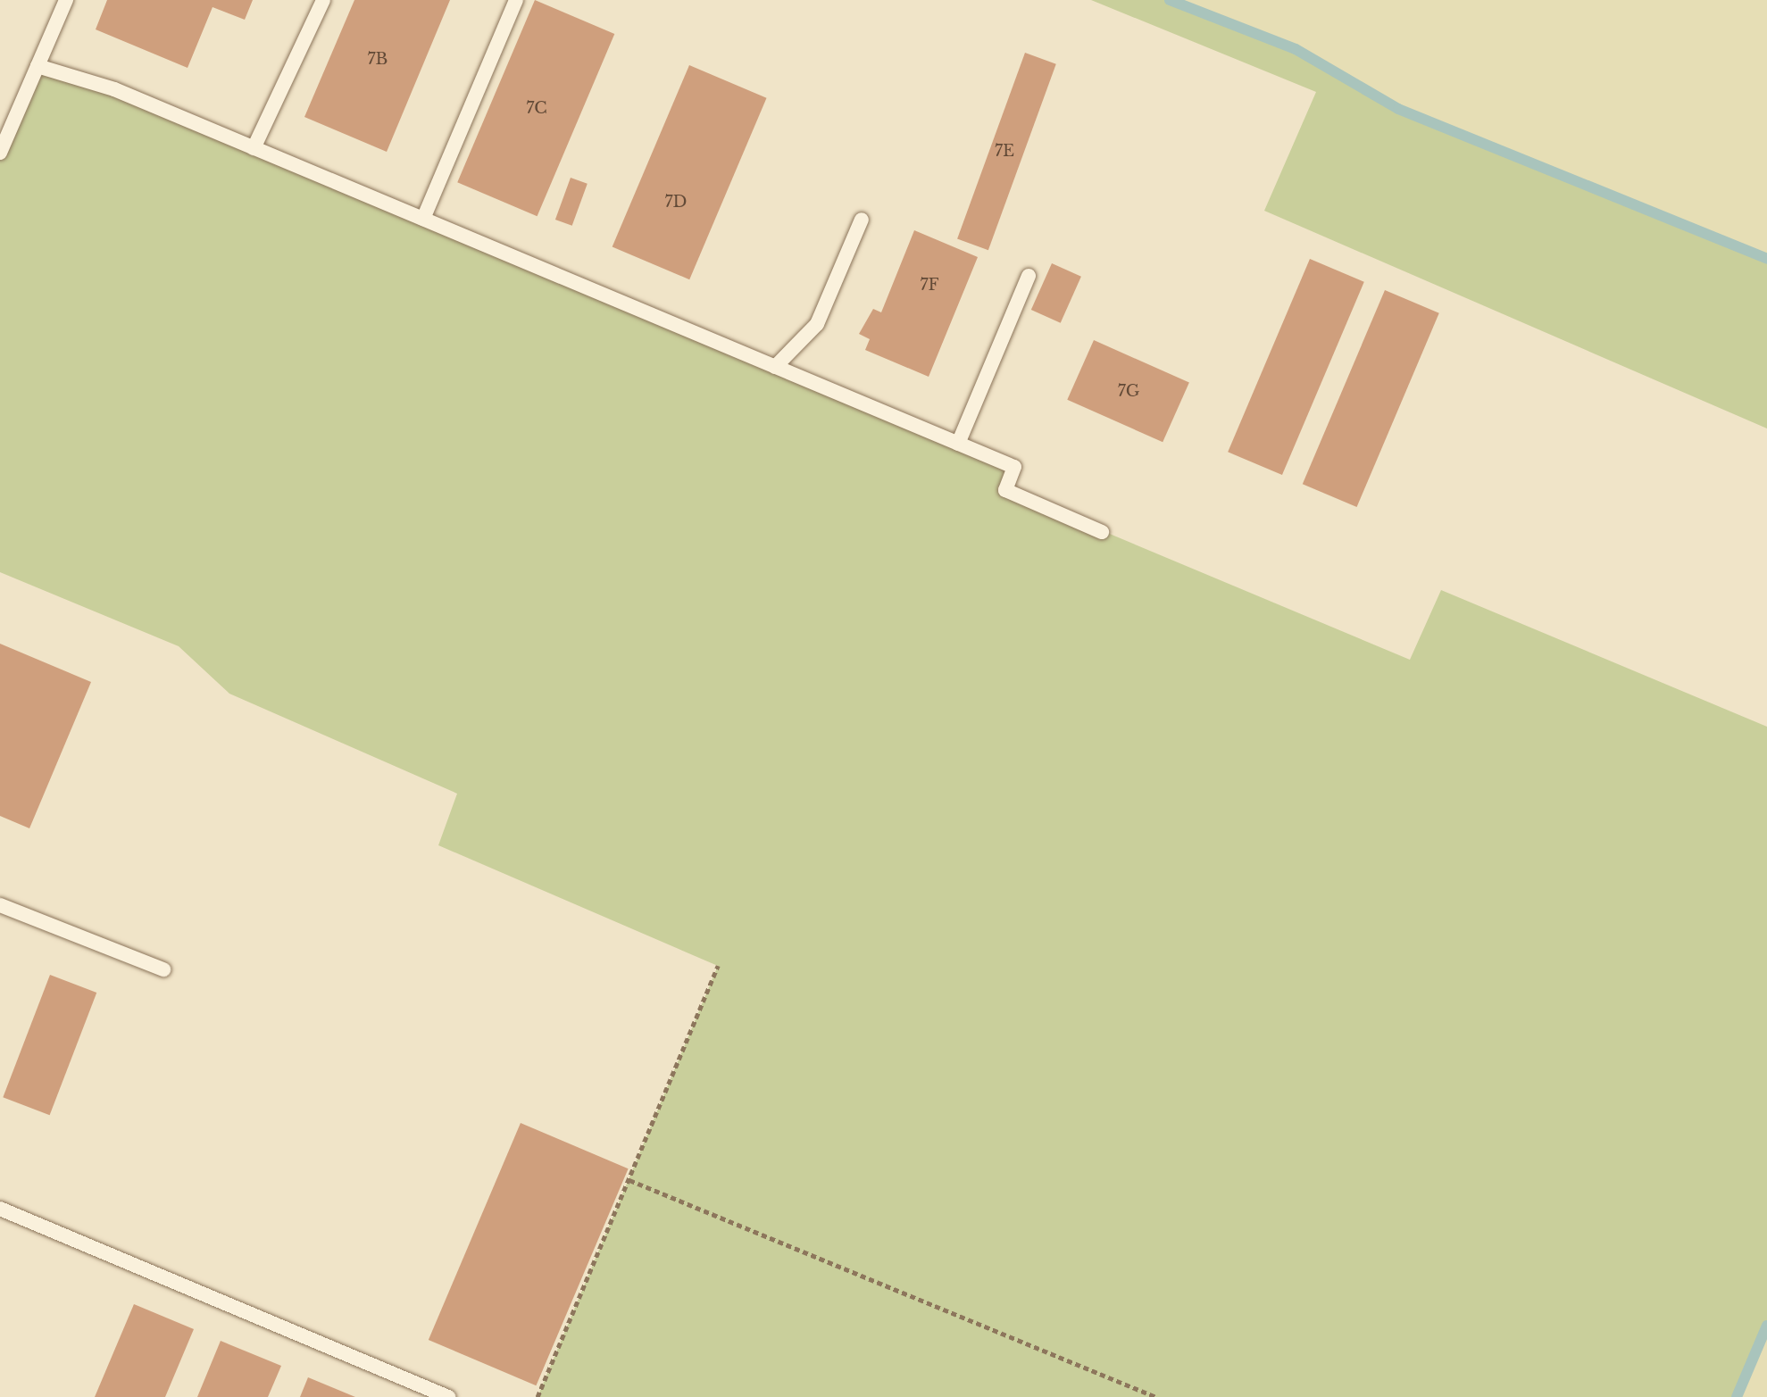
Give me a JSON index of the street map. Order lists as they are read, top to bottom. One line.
{"house_numbers":["7B","7C","7E","7D","7F","7G"]}
